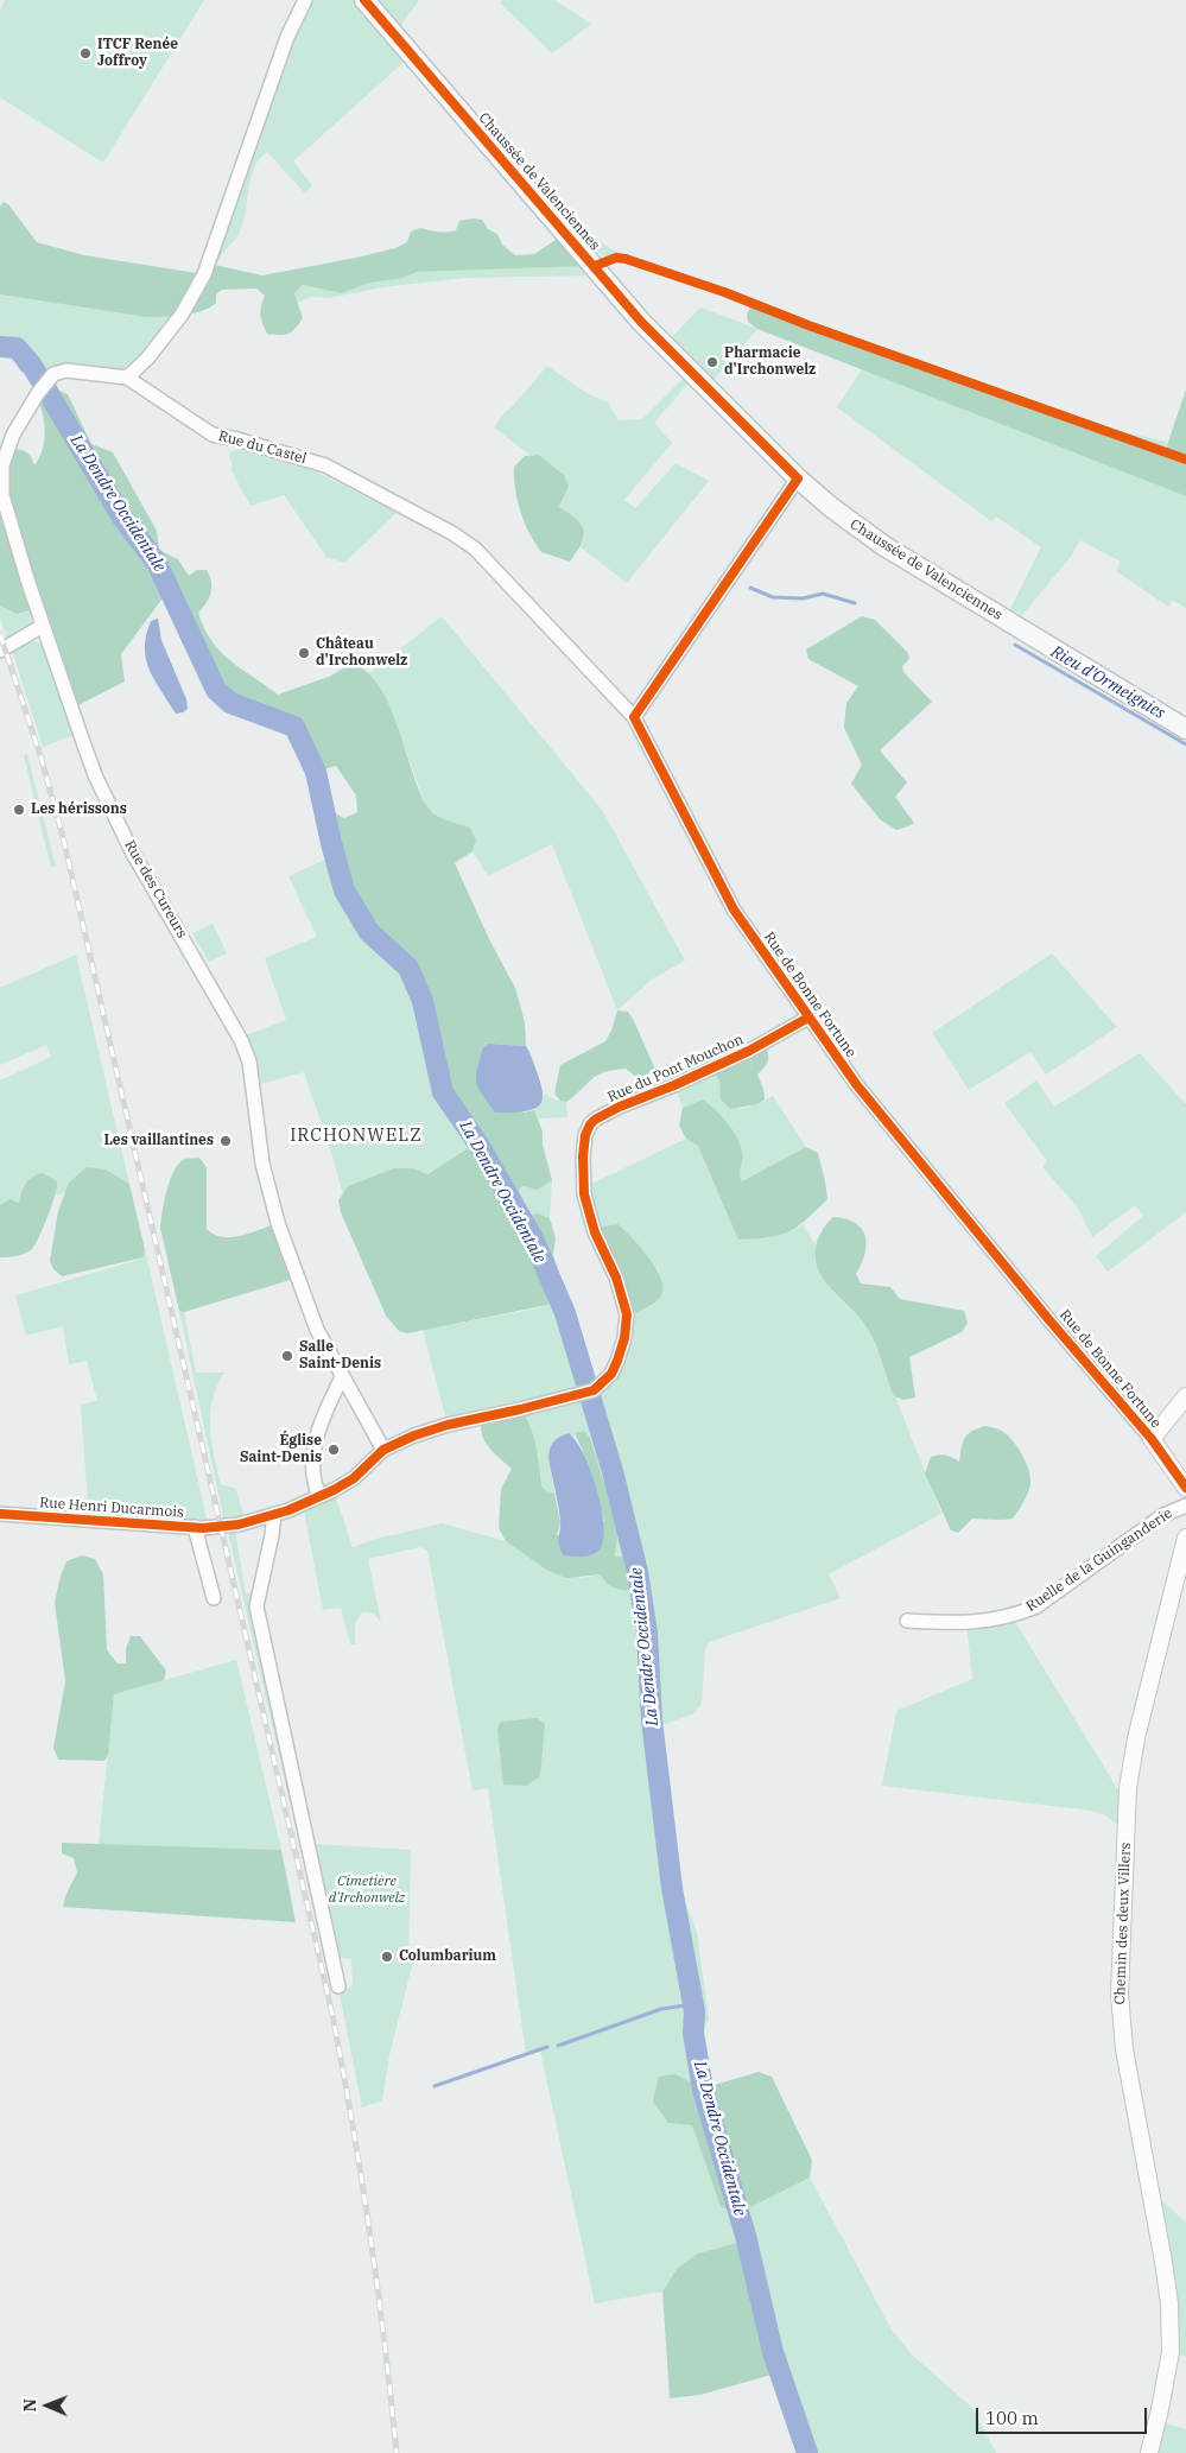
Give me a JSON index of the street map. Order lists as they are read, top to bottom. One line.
{"streets":{"main road":["Chaussée de Valenciennes"],"street":["Rue du Castel","Rue des Cureurs","Rue de Bonne Fortune","Rue du Pont Mouchon","Rue Henri Ducarmois","Ruelle de la Guinganderie","Chemin des deux Villers"]},"crossings":[["Rue du Castel","Rue des Cureurs"],["Rue du Castel","Rue de Bonne Fortune"],["Rue des Cureurs","Rue du Pont Mouchon"],["Rue de Bonne Fortune","Rue du Pont Mouchon"],["Rue du Pont Mouchon","Rue Henri Ducarmois"]],"districts":["IRCHONWELZ"],"water":["La Dendre Occidentale","Rieu d'Ormeignies"],"parks":["Cimetière d'Irchonwelz"],"places":["ITCF Renée Joffroy","Pharmacie d'Irchonwelz","Château d'Irchonwelz","Les hérissons","Les vaillantines","Salle Saint-Denis","Église Saint-Denis","Columbarium"],"scale_bar":"100 m","north":"left"}
